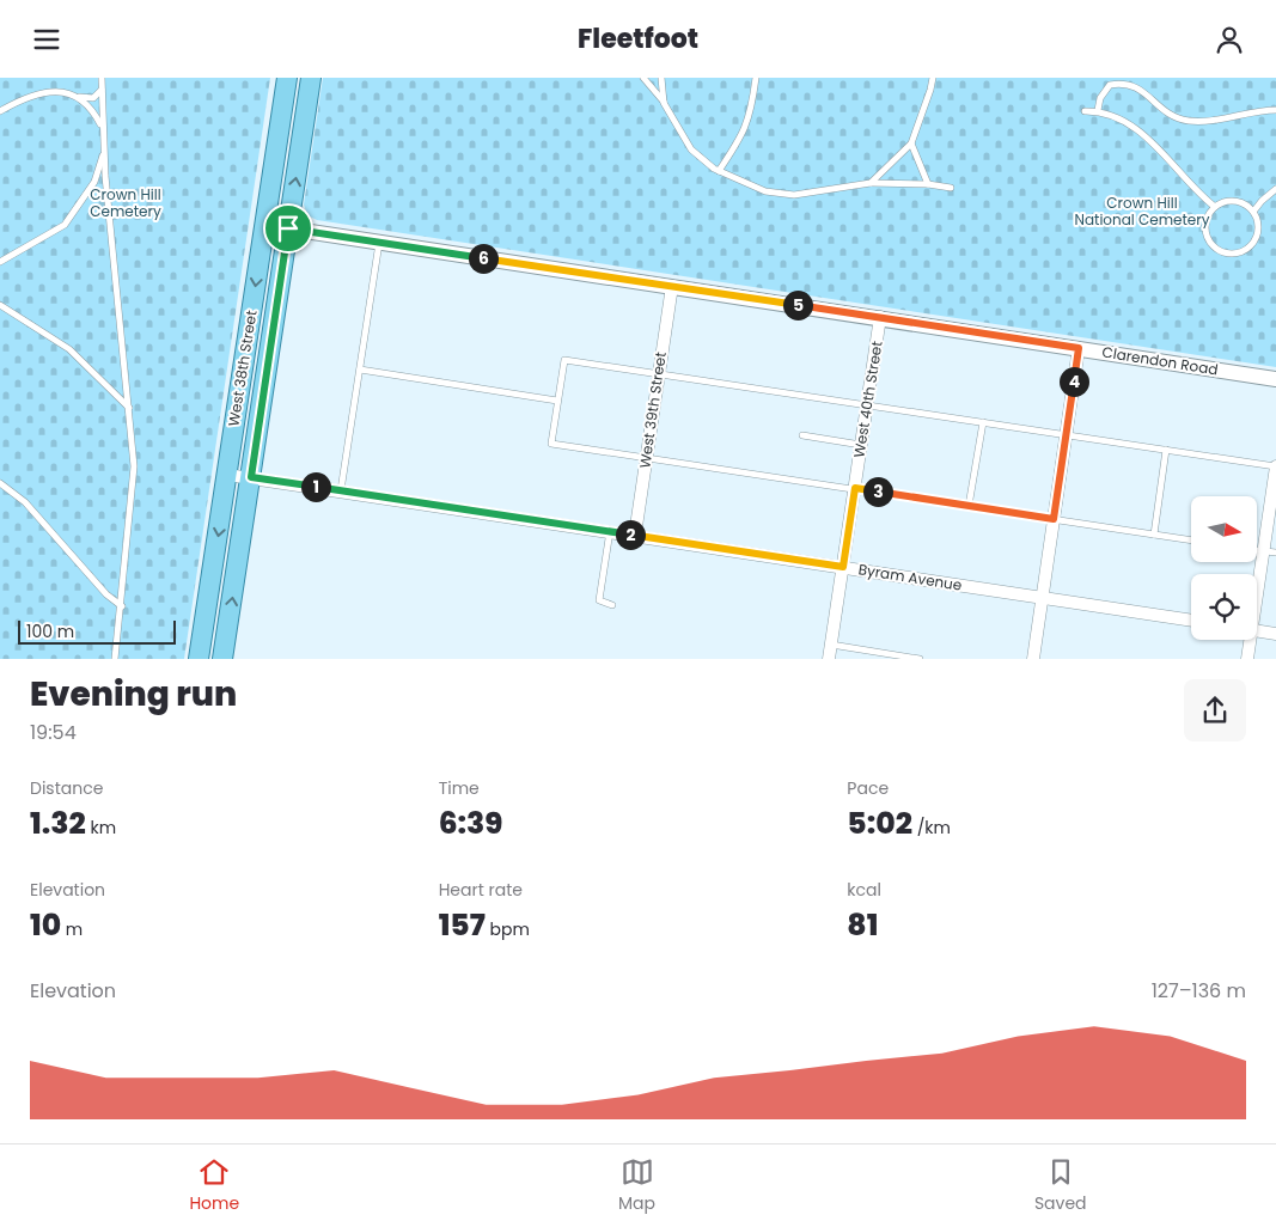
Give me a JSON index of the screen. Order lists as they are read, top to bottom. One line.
{"streets":{"main road":["West 38th Street"],"street":["Clarendon Road","West 40th Street","West 39th Street","Byram Avenue"]},"crossings":[["Clarendon Road","West 38th Street"],["Clarendon Road","West 40th Street"],["Clarendon Road","West 39th Street"],["West 38th Street","Byram Avenue"],["West 40th Street","Byram Avenue"],["West 39th Street","Byram Avenue"]],"parks":["Crown Hill Cemetery","Crown Hill National Cemetery"],"scale_bar":"100 m","north":"right","page":{"header":"Fleetfoot","pins":["6","5","4","1","3","2"],"scale":"100 m","heading":["Evening run","19:54"],"stats":[["Distance","1.32 km"],["Time","6:39"],["Pace","5:02 /km"],["Elevation","10 m"],["Heart rate","157 bpm"],["kcal","81"]],"chart":["Elevation","127–136 m"],"tabs":["Home","Map","Saved"]}}
